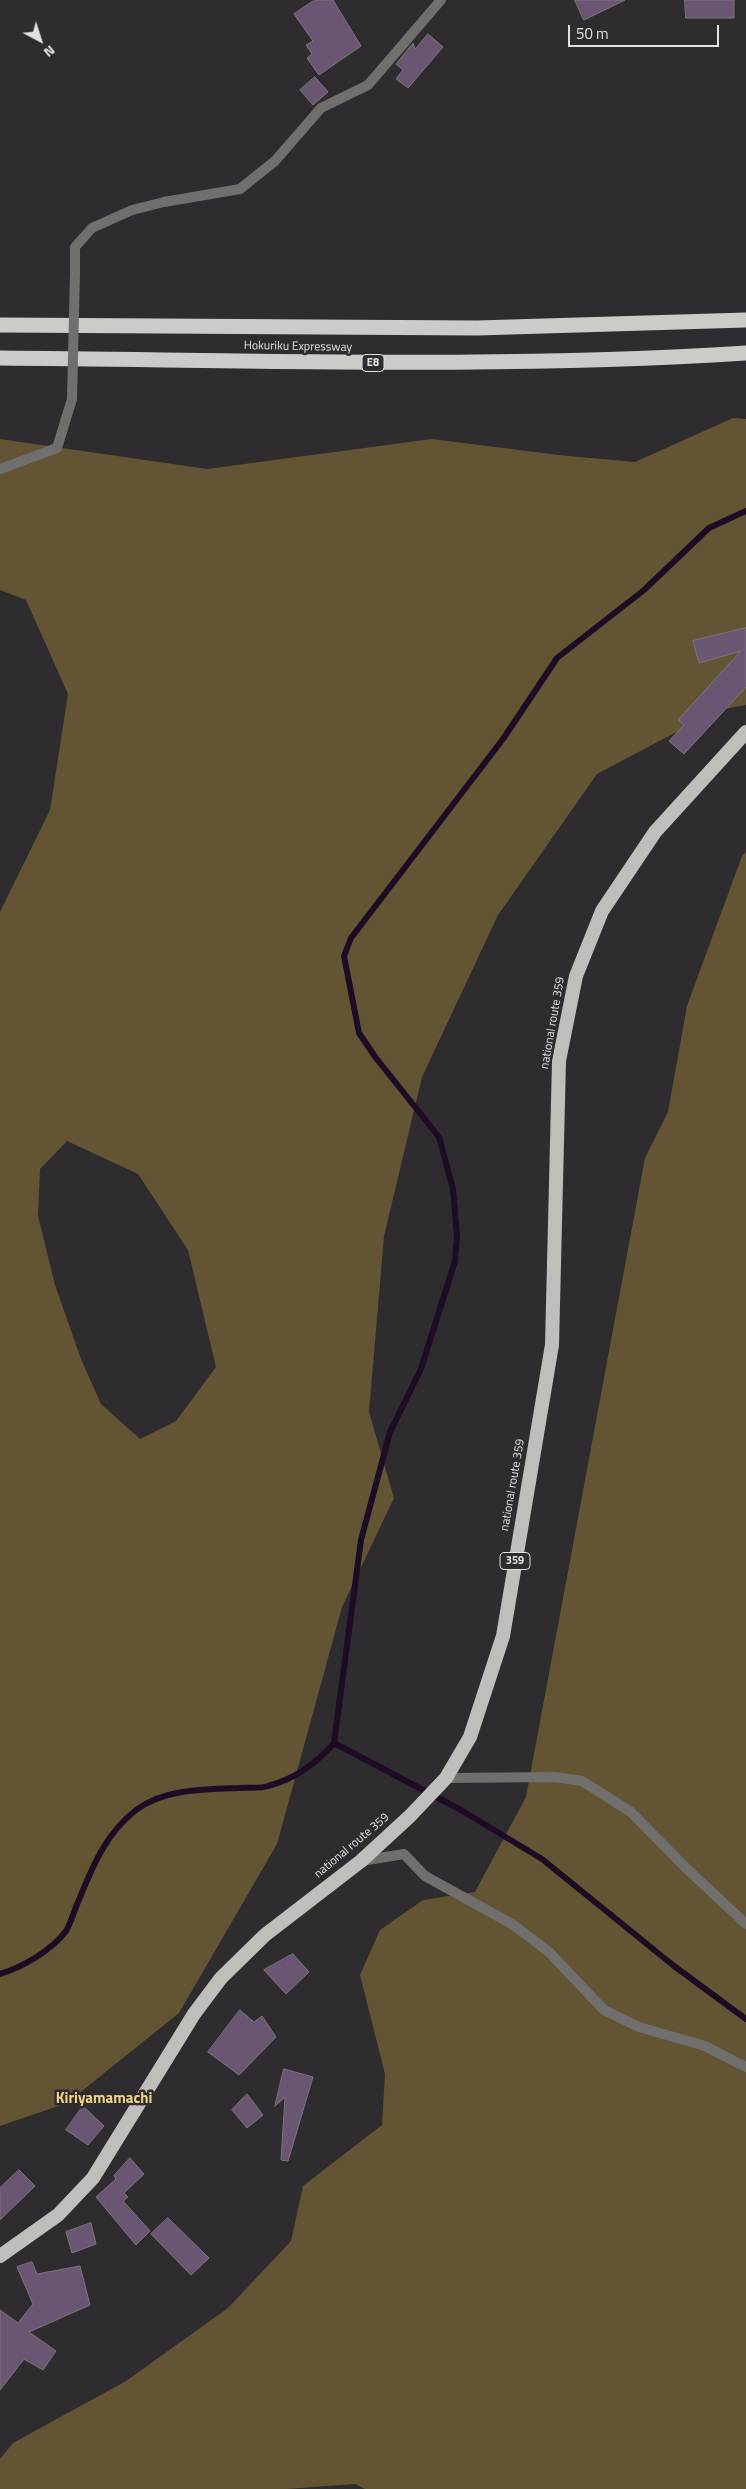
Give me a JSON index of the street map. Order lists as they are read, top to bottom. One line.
{"streets":{"highway":["Hokuriku Expressway","E8","national route 359","359"]},"districts":["Kiriyamamachi"],"scale_bar":"50 m","north":"bottom right"}
